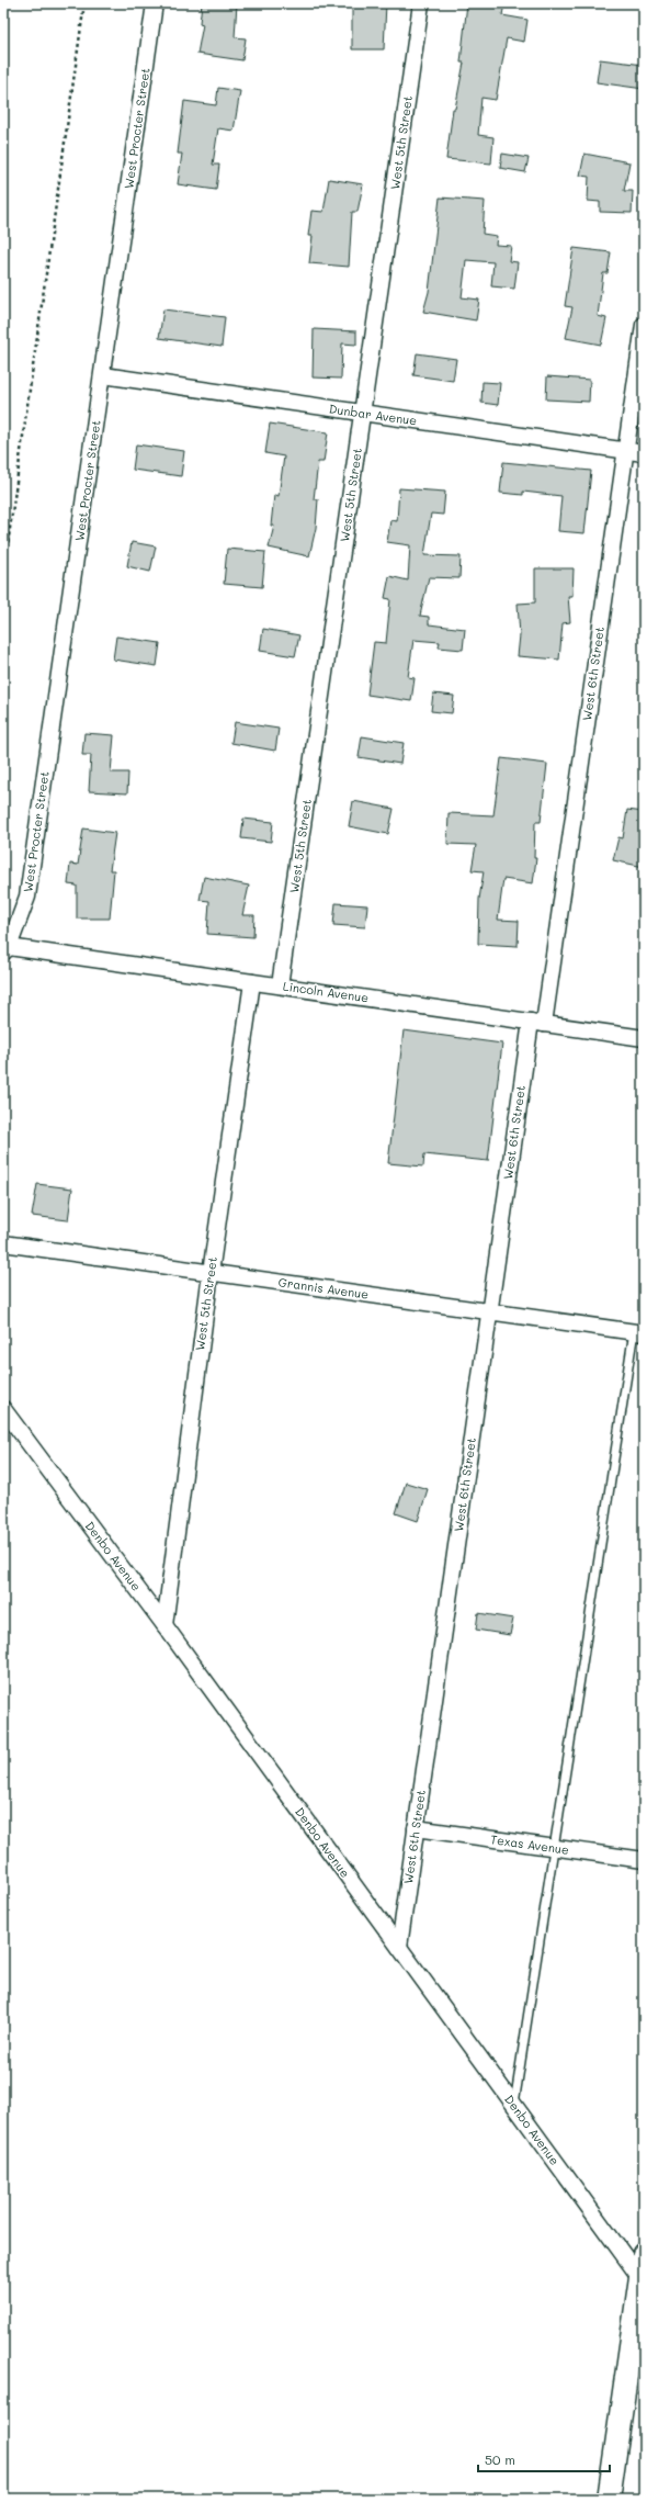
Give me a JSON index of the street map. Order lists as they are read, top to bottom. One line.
{"streets":{"street":["West Procter Street","West 5th Street","Dunbar Avenue","West 6th Street","Lincoln Avenue","Grannis Avenue","Denbo Avenue","Texas Avenue"]},"crossings":[["West Procter Street","Dunbar Avenue"],["West Procter Street","Lincoln Avenue"],["West 5th Street","Dunbar Avenue"],["West 5th Street","Lincoln Avenue"],["West 5th Street","Grannis Avenue"],["West 5th Street","Denbo Avenue"],["Dunbar Avenue","West 6th Street"],["West 6th Street","Lincoln Avenue"],["West 6th Street","Grannis Avenue"],["West 6th Street","Denbo Avenue"],["West 6th Street","Texas Avenue"]],"scale_bar":"50 m"}
